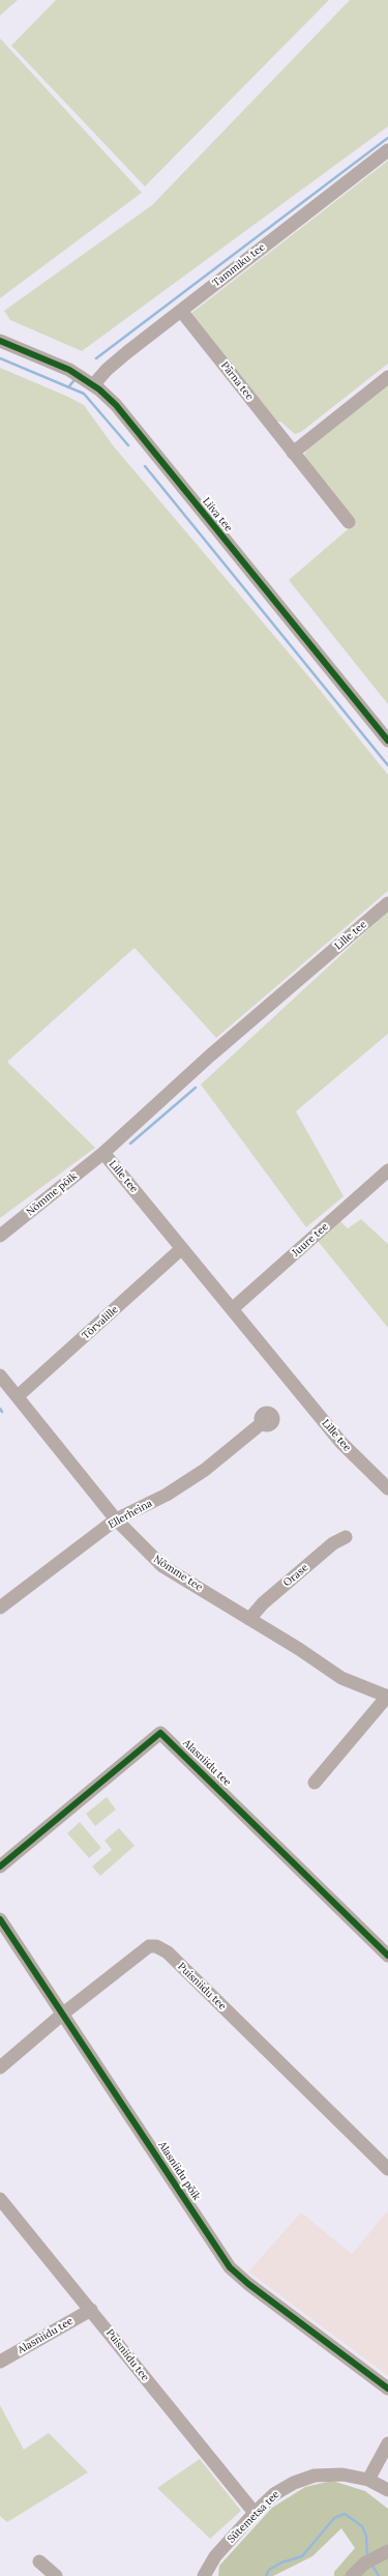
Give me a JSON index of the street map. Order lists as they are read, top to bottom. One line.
{"streets":{"street":["Tammiku tee","Pärna tee","Liiva tee","Lille tee","Nõmme põik","Juure tee","Tõrvalille","Ellerheina","Nõmme tee","Orase","Alasniidu tee","Puisniidu tee","Alasniidu põik","Sütemetsa tee"]},"crossings":[["Tammiku tee","Pärna tee"],["Tammiku tee","Liiva tee"],["Lille tee","Nõmme põik"],["Lille tee","Juure tee"],["Lille tee","Tõrvalille"],["Tõrvalille","Nõmme tee"],["Ellerheina","Nõmme tee"],["Nõmme tee","Orase"],["Alasniidu tee","Puisniidu tee"],["Puisniidu tee","Alasniidu põik"],["Puisniidu tee","Sütemetsa tee"]]}
